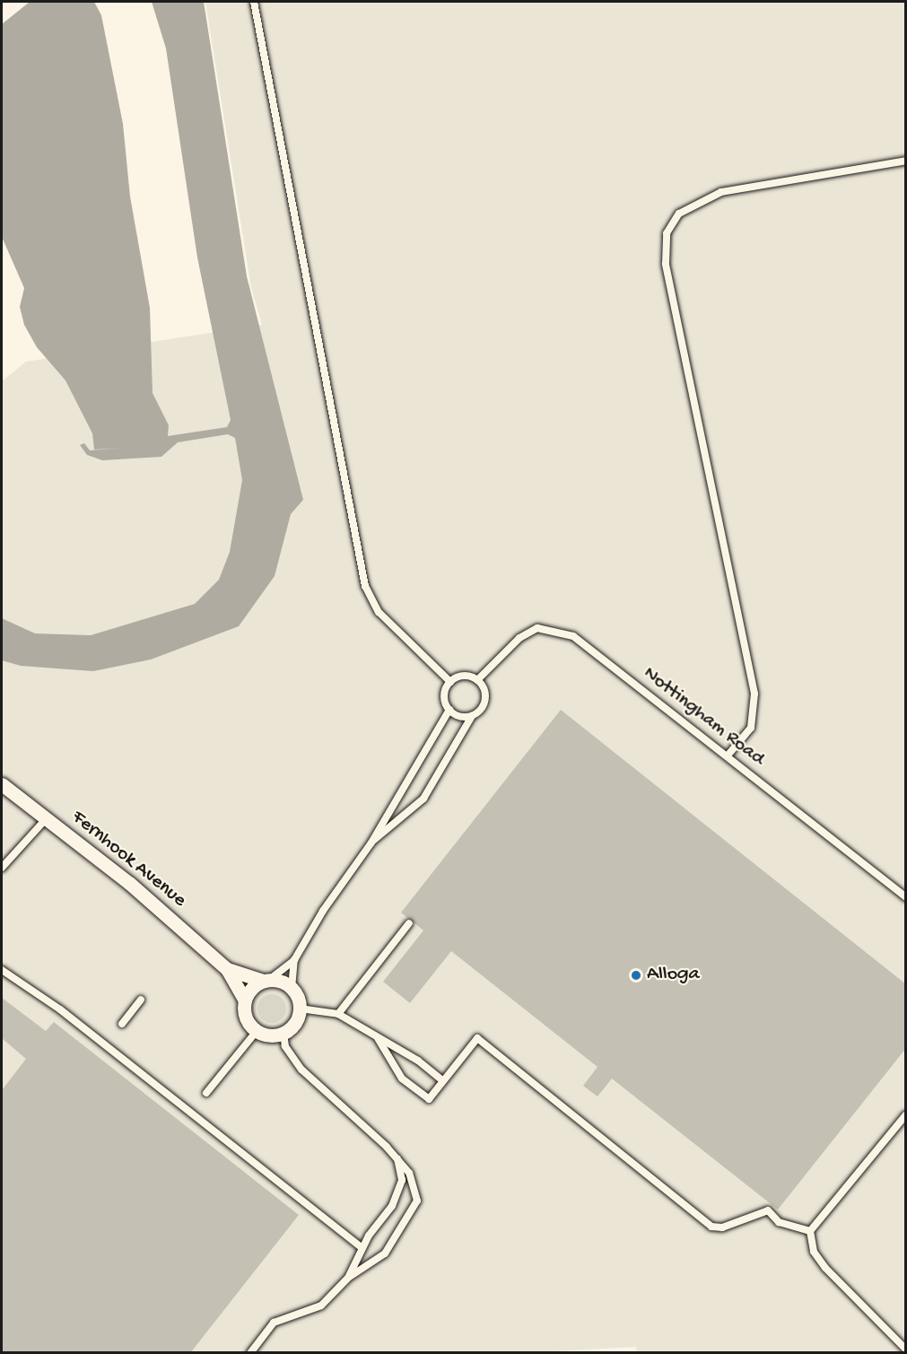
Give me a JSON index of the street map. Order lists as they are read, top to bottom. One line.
{"streets":{"street":["Fernhook Avenue"],"lane":["Nottingham Road"]},"places":["Alloga"]}
